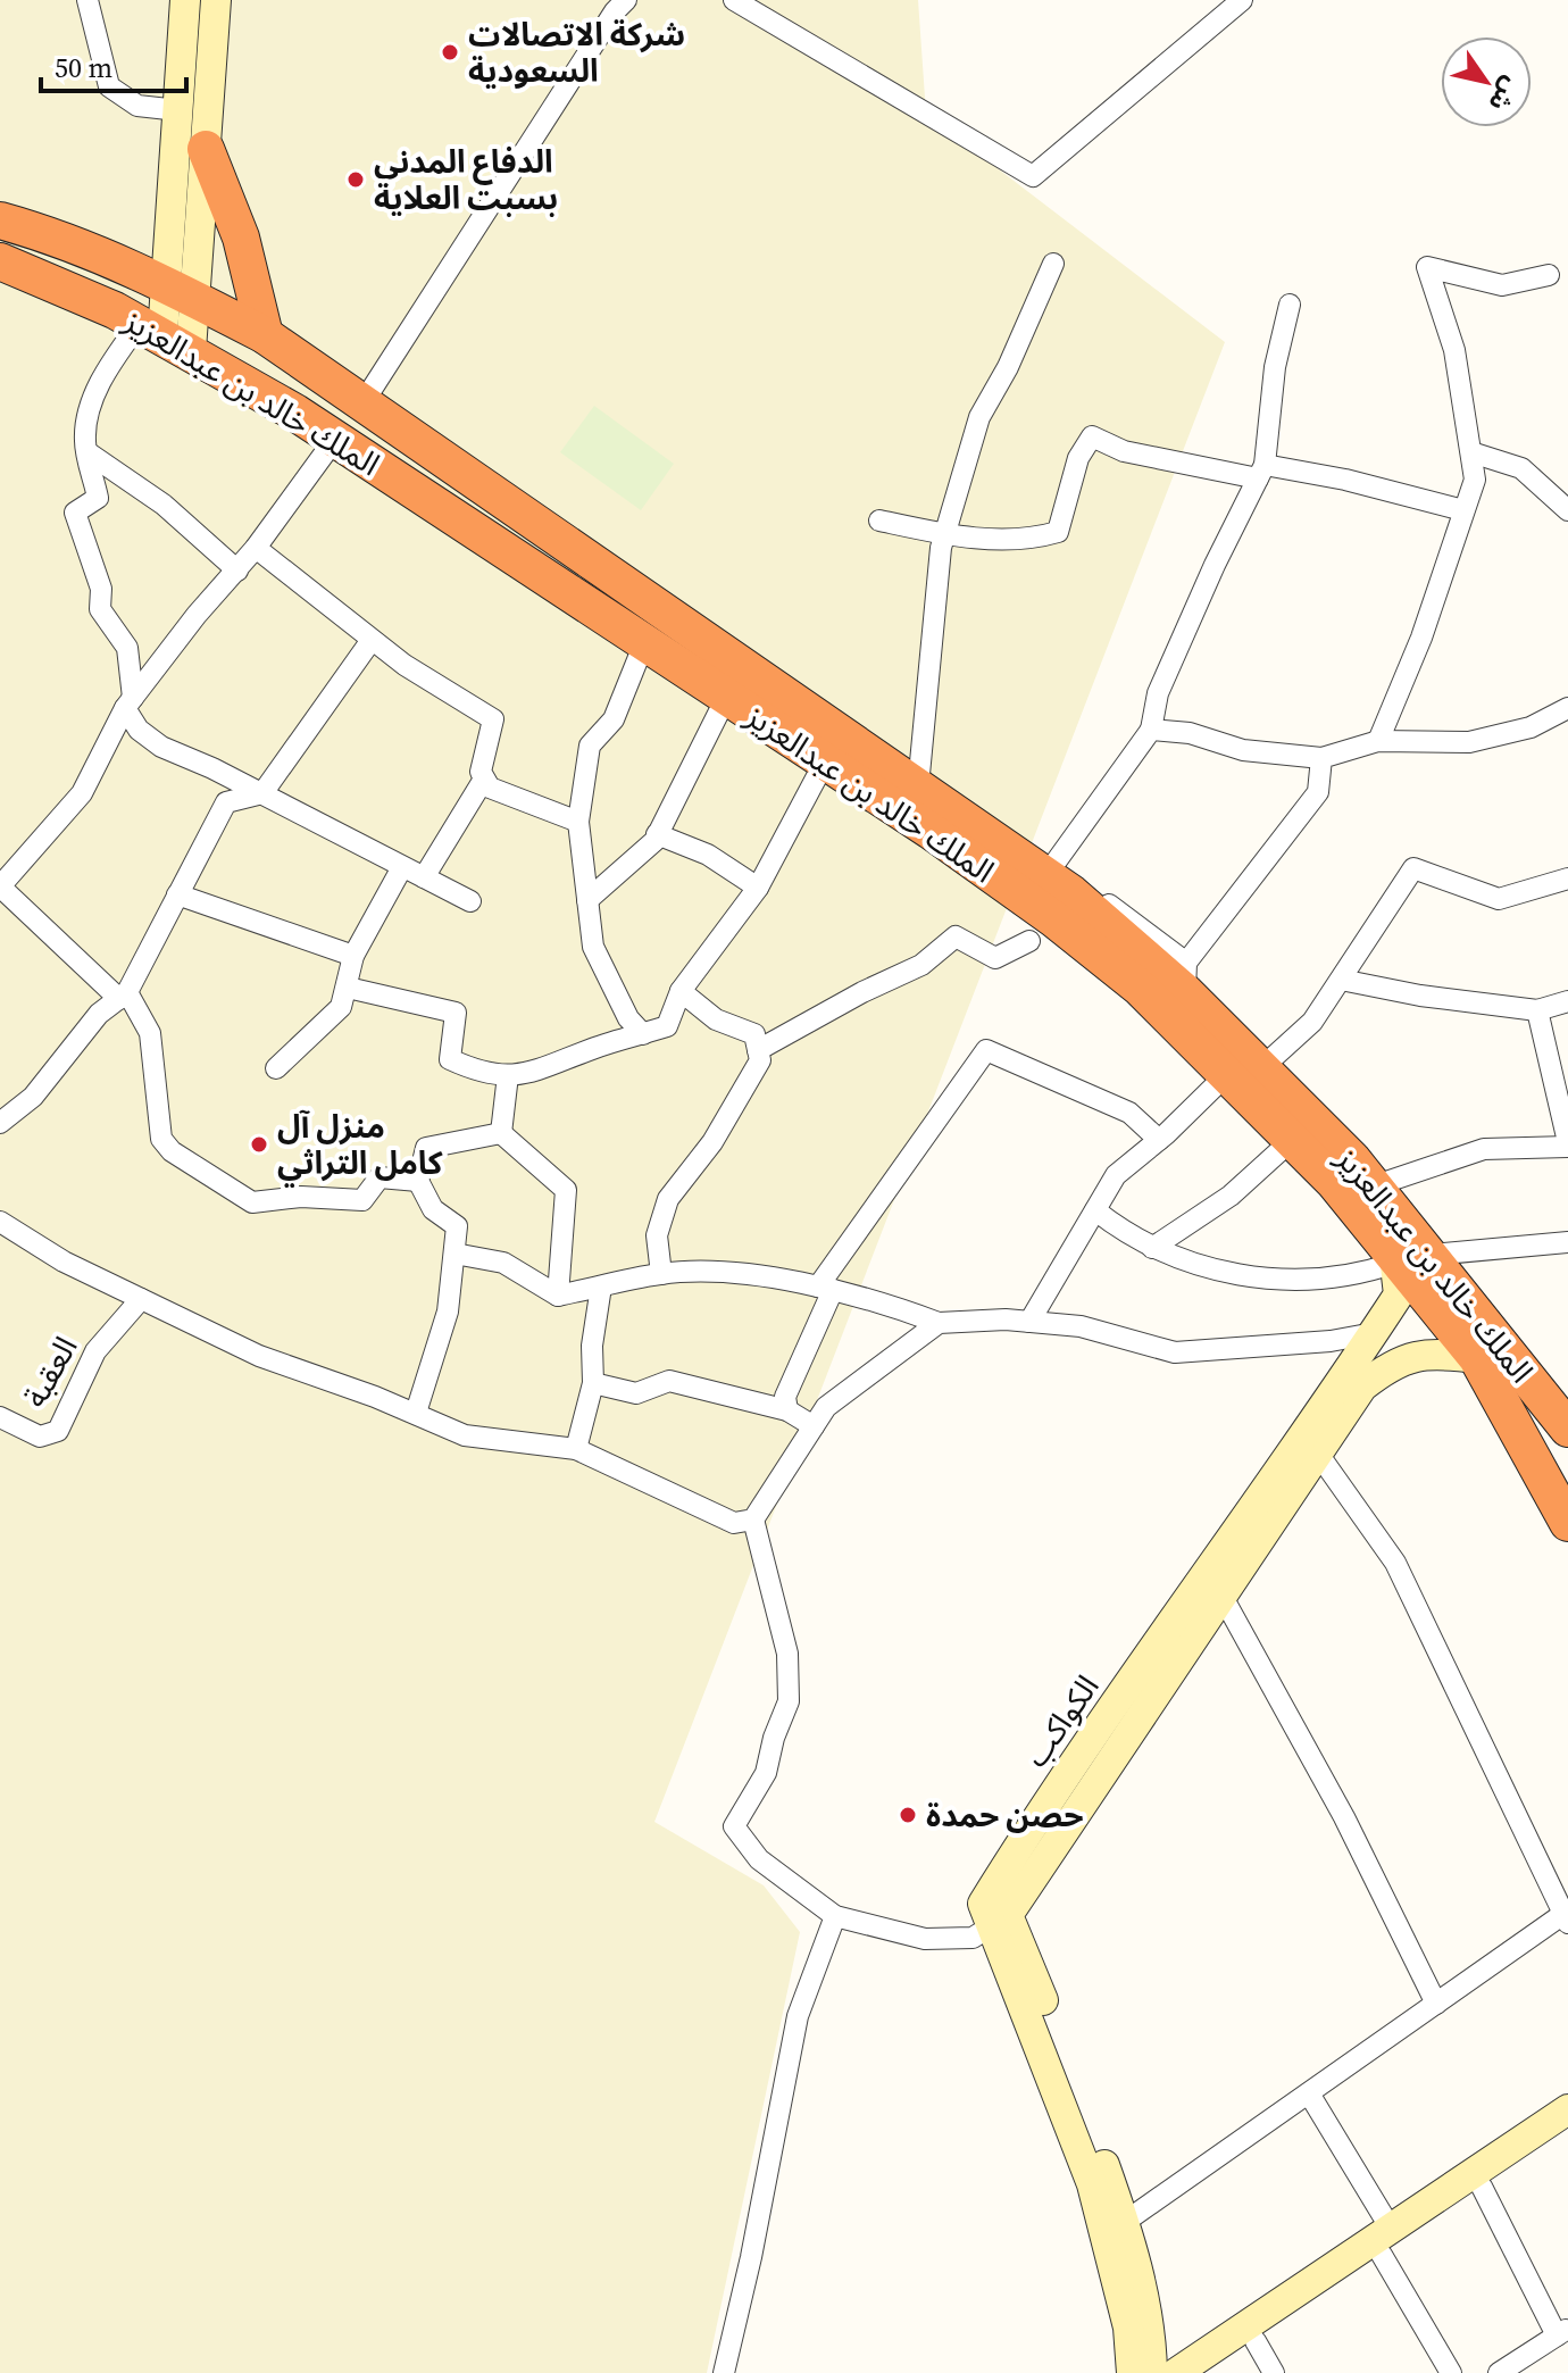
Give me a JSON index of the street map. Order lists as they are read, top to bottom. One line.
{"streets":{"highway":["الملك خالد بن عبدالعزيز"],"street":["العقبة","الكواكب"]},"crossings":[["الملك خالد بن عبدالعزيز","الكواكب"]],"places":["شركة الاتصالات السعودية","الدفاع المدني بسبت العلاية","منزل آل كامل التراثي","حصن حمدة"],"scale_bar":"50 m","north":"bottom right"}
